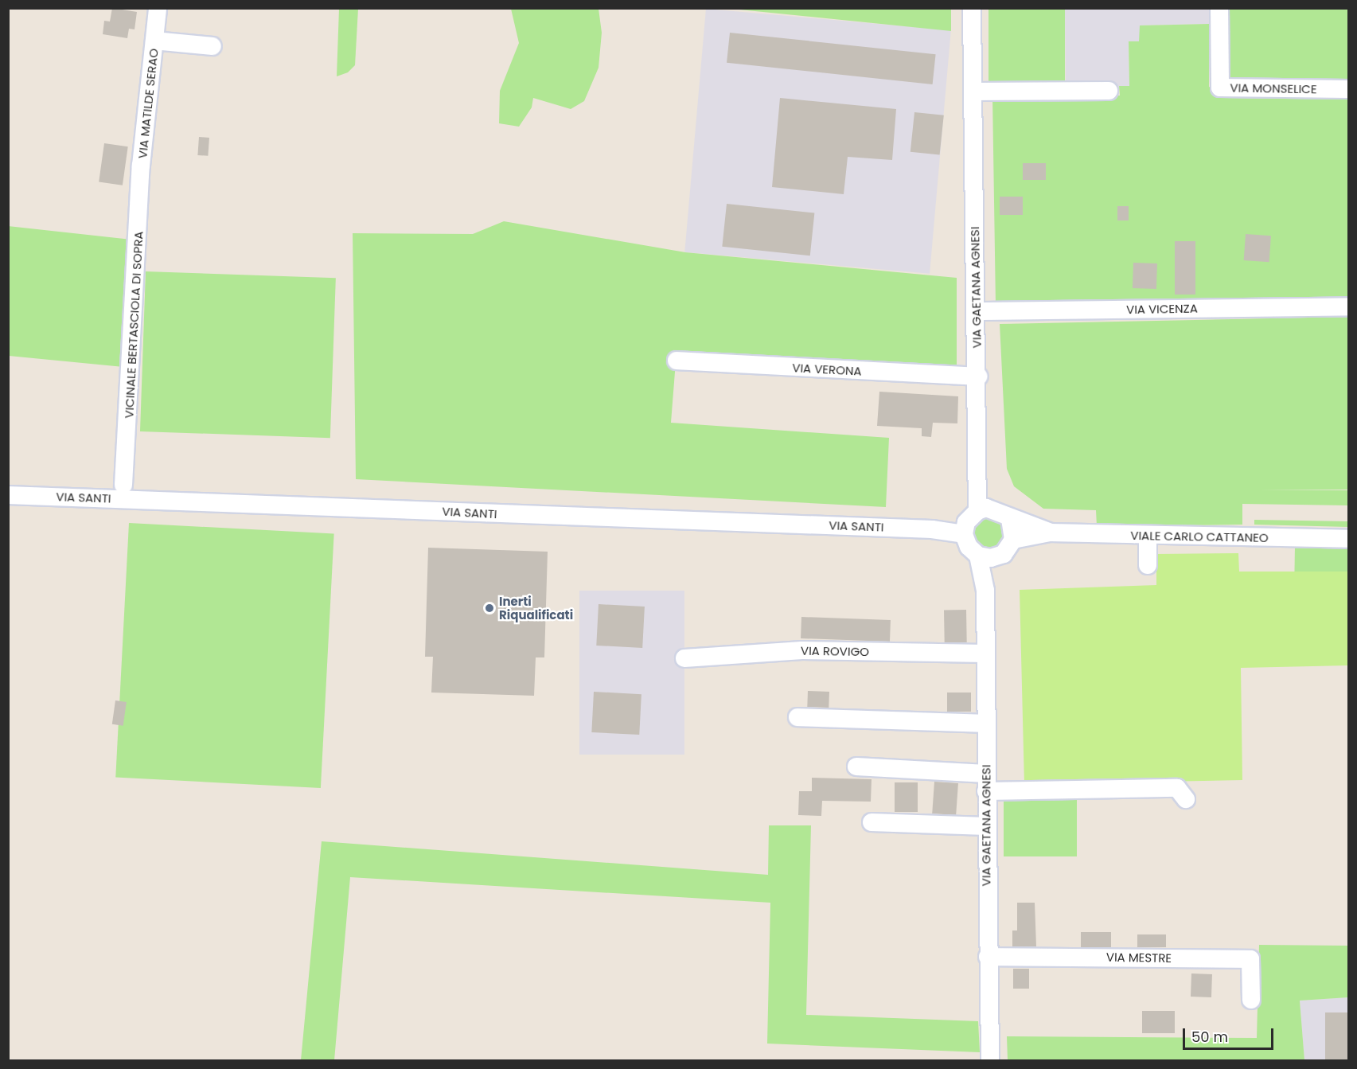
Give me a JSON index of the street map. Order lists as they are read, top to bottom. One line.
{"streets":{"street":["VIA MONSELICE","VIA MATILDE SERAO","VIA GAETANA AGNESI","VIA VICENZA","VICINALE BERTASCIOLA DI SOPRA","VIA VERONA","VIA SANTI","VIALE CARLO CATTANEO","VIA ROVIGO","VIA MESTRE"]},"crossings":[["VIA MATILDE SERAO","VICINALE BERTASCIOLA DI SOPRA"],["VIA GAETANA AGNESI","VIA VICENZA"],["VIA GAETANA AGNESI","VIA VERONA"],["VIA GAETANA AGNESI","VIA SANTI"],["VIA GAETANA AGNESI","VIALE CARLO CATTANEO"],["VIA GAETANA AGNESI","VIA ROVIGO"],["VIA GAETANA AGNESI","VIA MESTRE"],["VIA SANTI","VIALE CARLO CATTANEO"]],"places":["Inerti Riqualificati"],"scale_bar":"50 m"}
